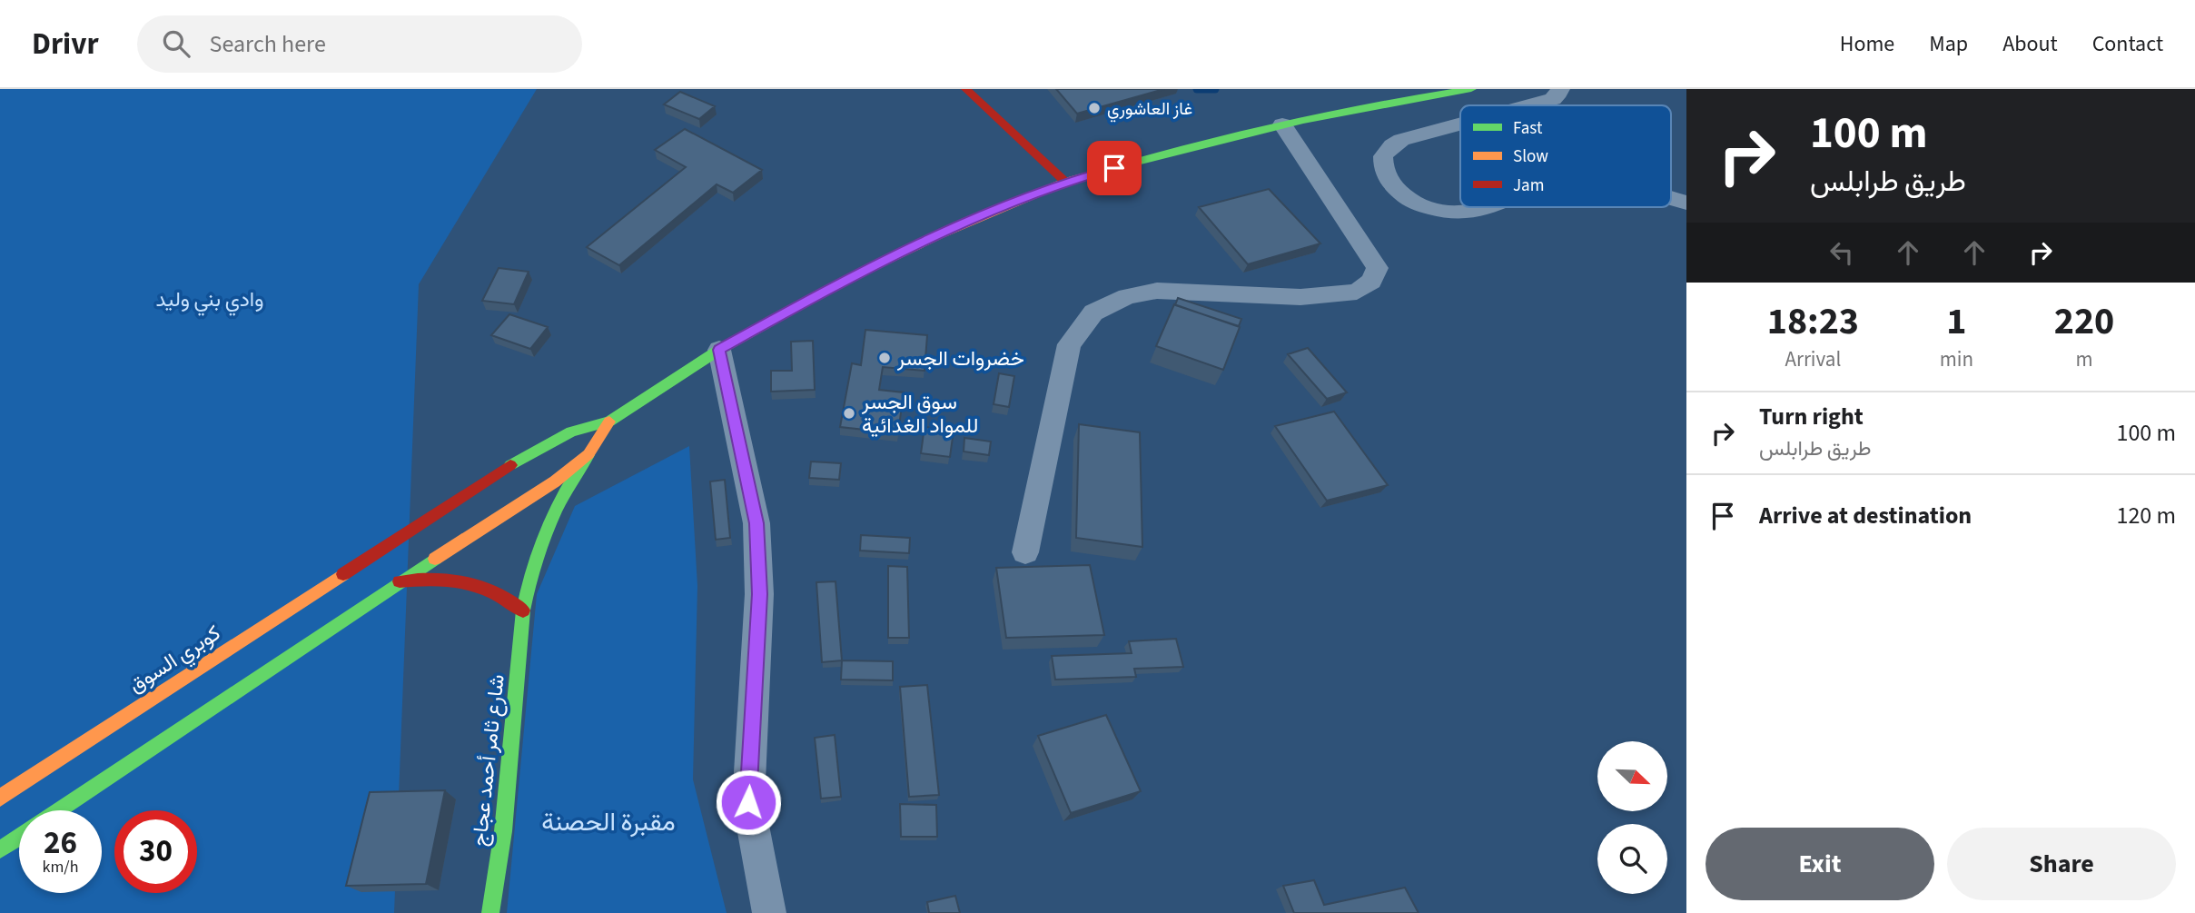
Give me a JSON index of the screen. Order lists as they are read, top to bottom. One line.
{"streets":{"main road":["كوبري السوق","شارع ثامر أحمد عجاج"]},"crossings":[["كوبري السوق","شارع ثامر أحمد عجاج"]],"parks":["وادي بني وليد","مقبرة الحصنة"],"places":["غاز العاشوري","خضروات الجسر","سوق الجسر للمواد الغدائية"],"legend":["Fast","Slow","Jam"],"north":"bottom right","page":{"header":"Drivr","search":"Search here","nav":["Home","Map","About","Contact"],"turn":["100 m","طريق طرابلس"],"eta":["18:23","Arrival","1","min","220","m"],"list":[{"name":"Turn right","note":"طريق طرابلس","value":"100 m"},{"name":"Arrive at destination","value":"120 m"}],"speed":"26 km/h","limit":"30","buttons":["Exit","Share"]}}
